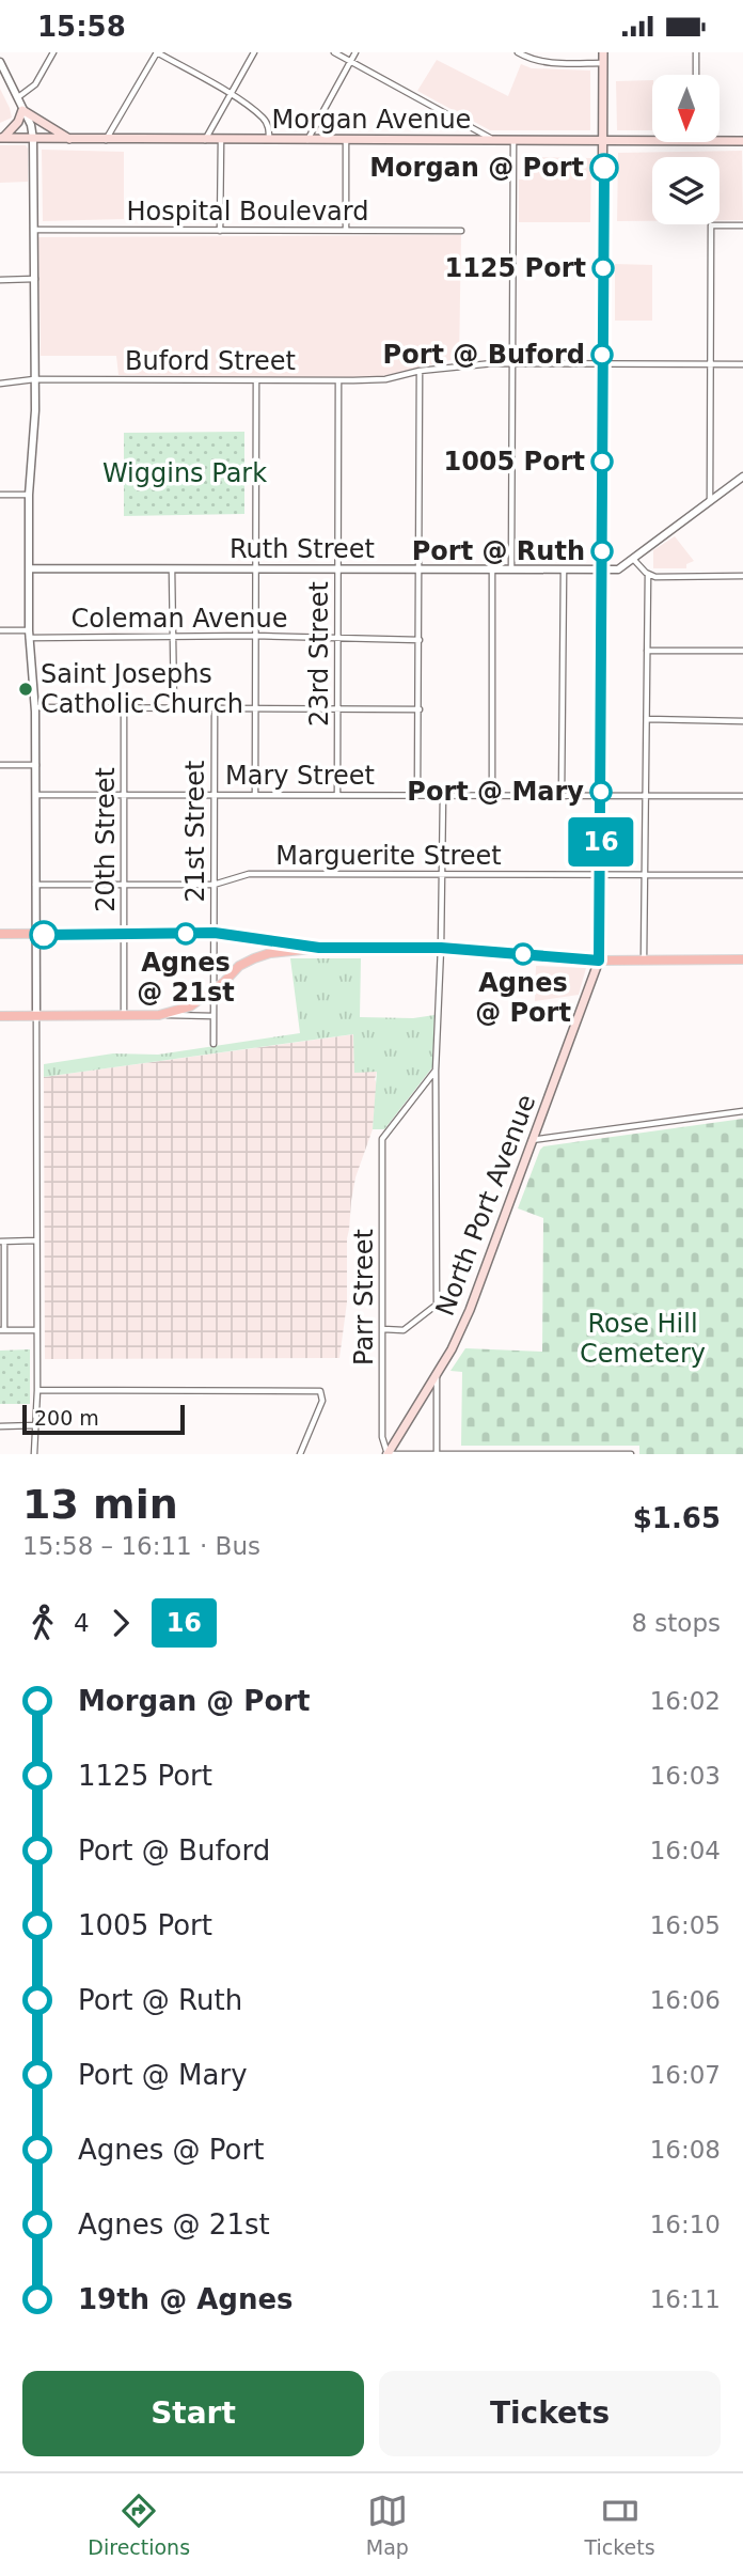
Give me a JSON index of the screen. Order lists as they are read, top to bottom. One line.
{"streets":{"main road":["Morgan Avenue","North Port Avenue"],"street":["Hospital Boulevard","Buford Street","Ruth Street","Coleman Avenue","23rd Street","Mary Street","21st Street","20th Street","Marguerite Street","Parr Street"]},"crossings":[["Buford Street","23rd Street"],["Ruth Street","23rd Street"],["Coleman Avenue","23rd Street"],["23rd Street","Mary Street"],["Mary Street","21st Street"],["Mary Street","20th Street"],["21st Street","Marguerite Street"],["20th Street","Marguerite Street"],["North Port Avenue","Parr Street"]],"parks":["Wiggins Park","Rose Hill Cemetery"],"places":["Morgan @ Port","1125 Port","Port @ Buford","1005 Port","Port @ Ruth","Saint Josephs Catholic Church","Port @ Mary","Agnes @ 21st","Agnes @ Port"],"lines":["bus line 16"],"scale_bar":"200 m","north":"bottom","page":{"status":"15:58","on_map":"16","scale":"200 m","heading":["13 min","15:58 – 16:11 · Bus","$1.65"],"legs":["4","16","8 stops"],"list":[{"name":"Morgan @ Port","value":"16:02"},{"name":"1125 Port","value":"16:03"},{"name":"Port @ Buford","value":"16:04"},{"name":"1005 Port","value":"16:05"},{"name":"Port @ Ruth","value":"16:06"},{"name":"Port @ Mary","value":"16:07"},{"name":"Agnes @ Port","value":"16:08"},{"name":"Agnes @ 21st","value":"16:10"},{"name":"19th @ Agnes","value":"16:11"}],"buttons":["Start","Tickets"],"tabs":["Directions","Map","Tickets"]}}
